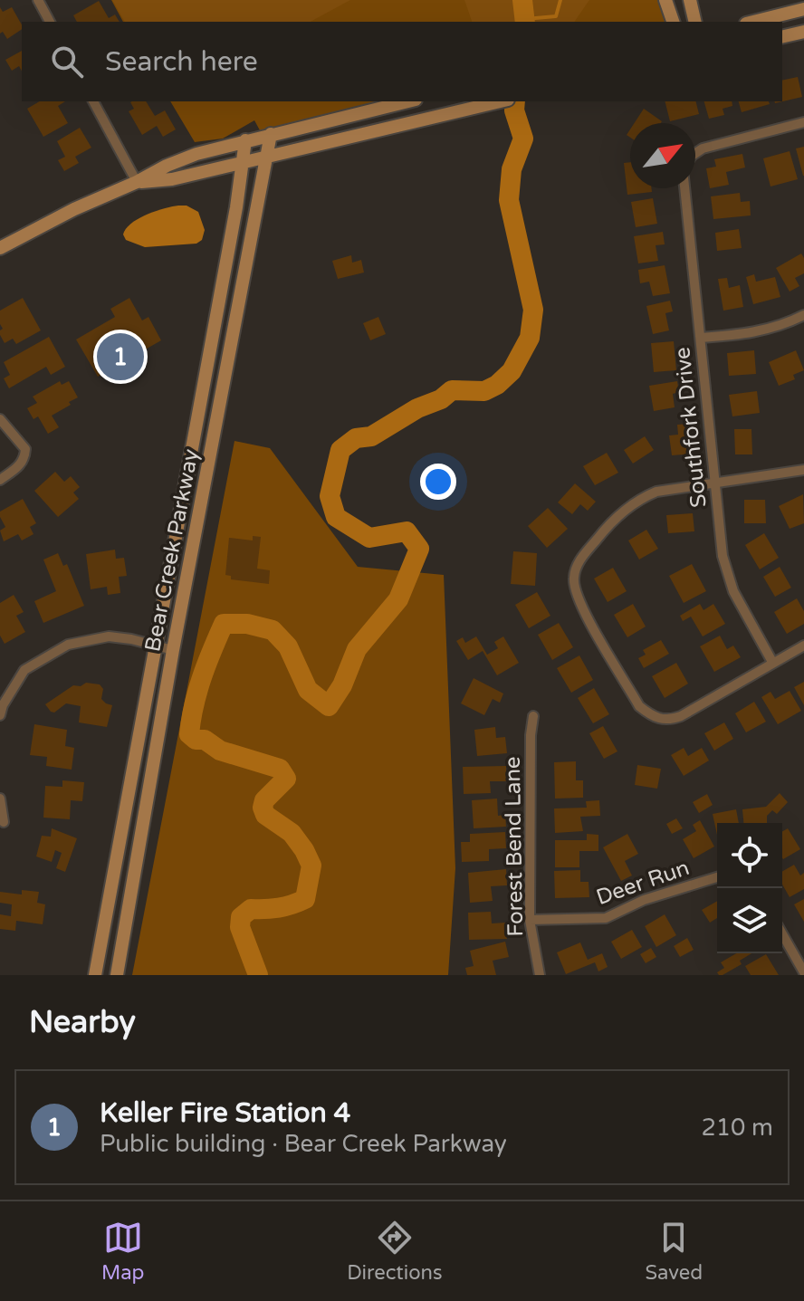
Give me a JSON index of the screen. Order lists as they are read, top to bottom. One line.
{"streets":{"main road":["Bear Creek Parkway"],"street":["Southfork Drive","Forest Bend Lane","Deer Run"]},"crossings":[["Forest Bend Lane","Deer Run"]],"north":"top right","page":{"search":"Search here","pins":"1","heading":"Nearby","list":[{"mark":"1","name":"Keller Fire Station 4","note":"Public building · Bear Creek Parkway","value":"210 m"}],"nav":["Map","Directions","Saved"]}}
